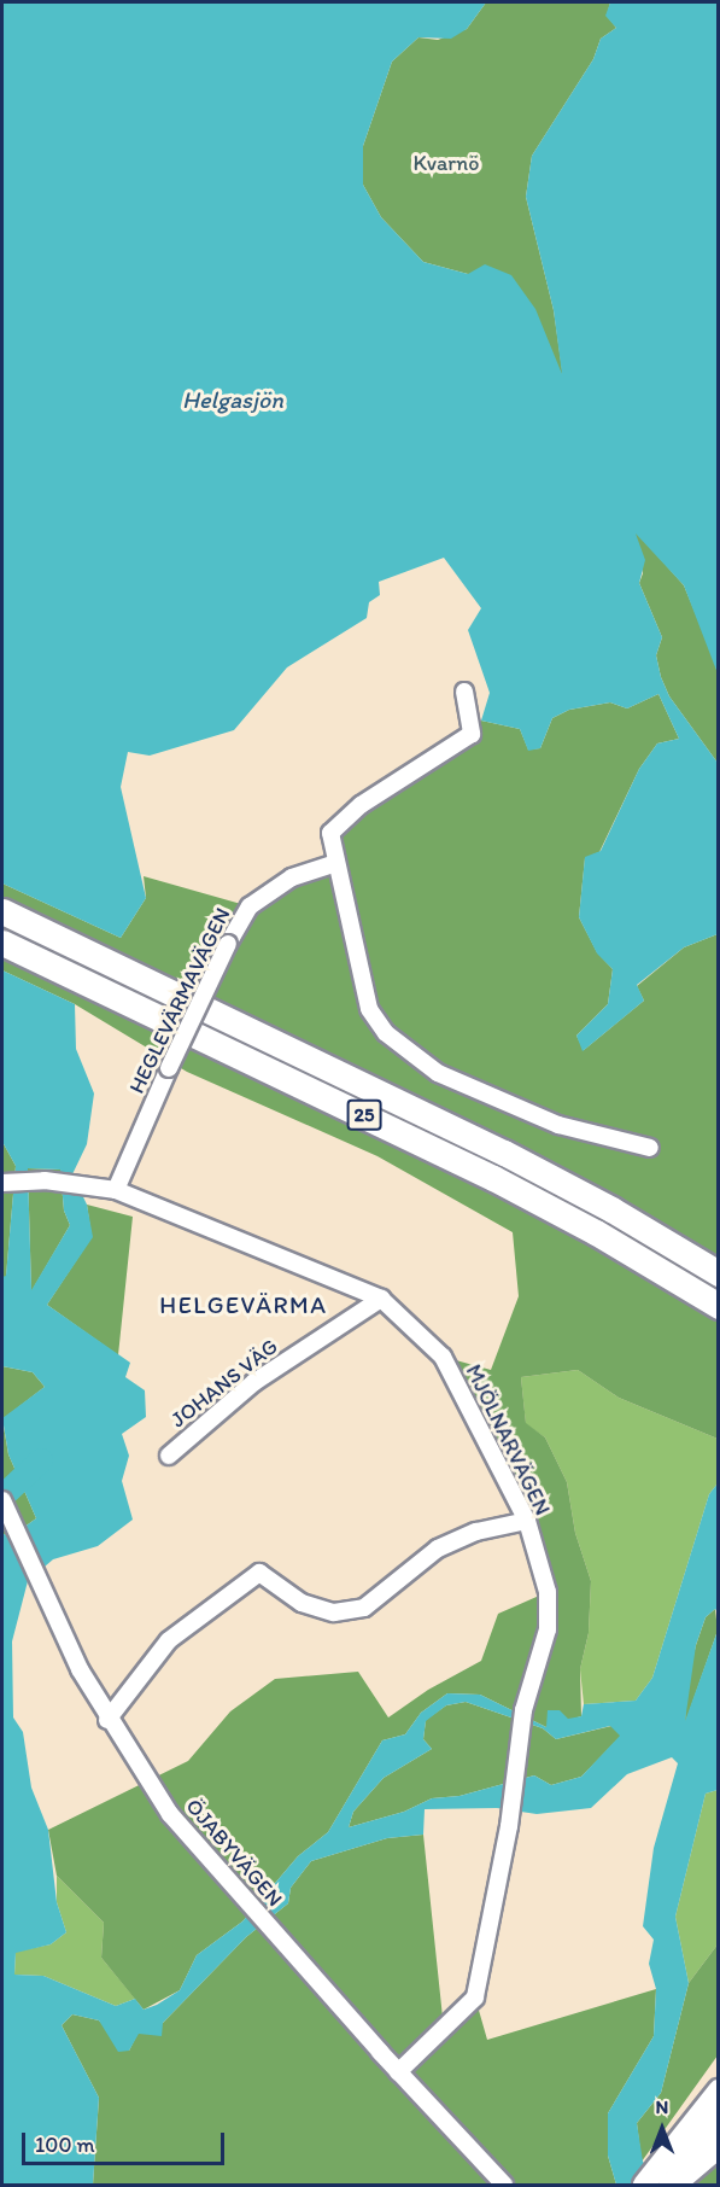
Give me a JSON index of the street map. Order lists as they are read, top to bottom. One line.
{"streets":{"highway":["25"],"street":["HEGLEVÄRMAVÄGEN","JOHANS VÄG","MJÖLNARVÄGEN","ÖJABYVÄGEN"]},"crossings":[["HEGLEVÄRMAVÄGEN","MJÖLNARVÄGEN"],["JOHANS VÄG","MJÖLNARVÄGEN"],["MJÖLNARVÄGEN","ÖJABYVÄGEN"]],"districts":["HELGEVÄRMA"],"water":["Helgasjön"],"parks":["Kvarnö"],"scale_bar":"100 m","north":"top"}
